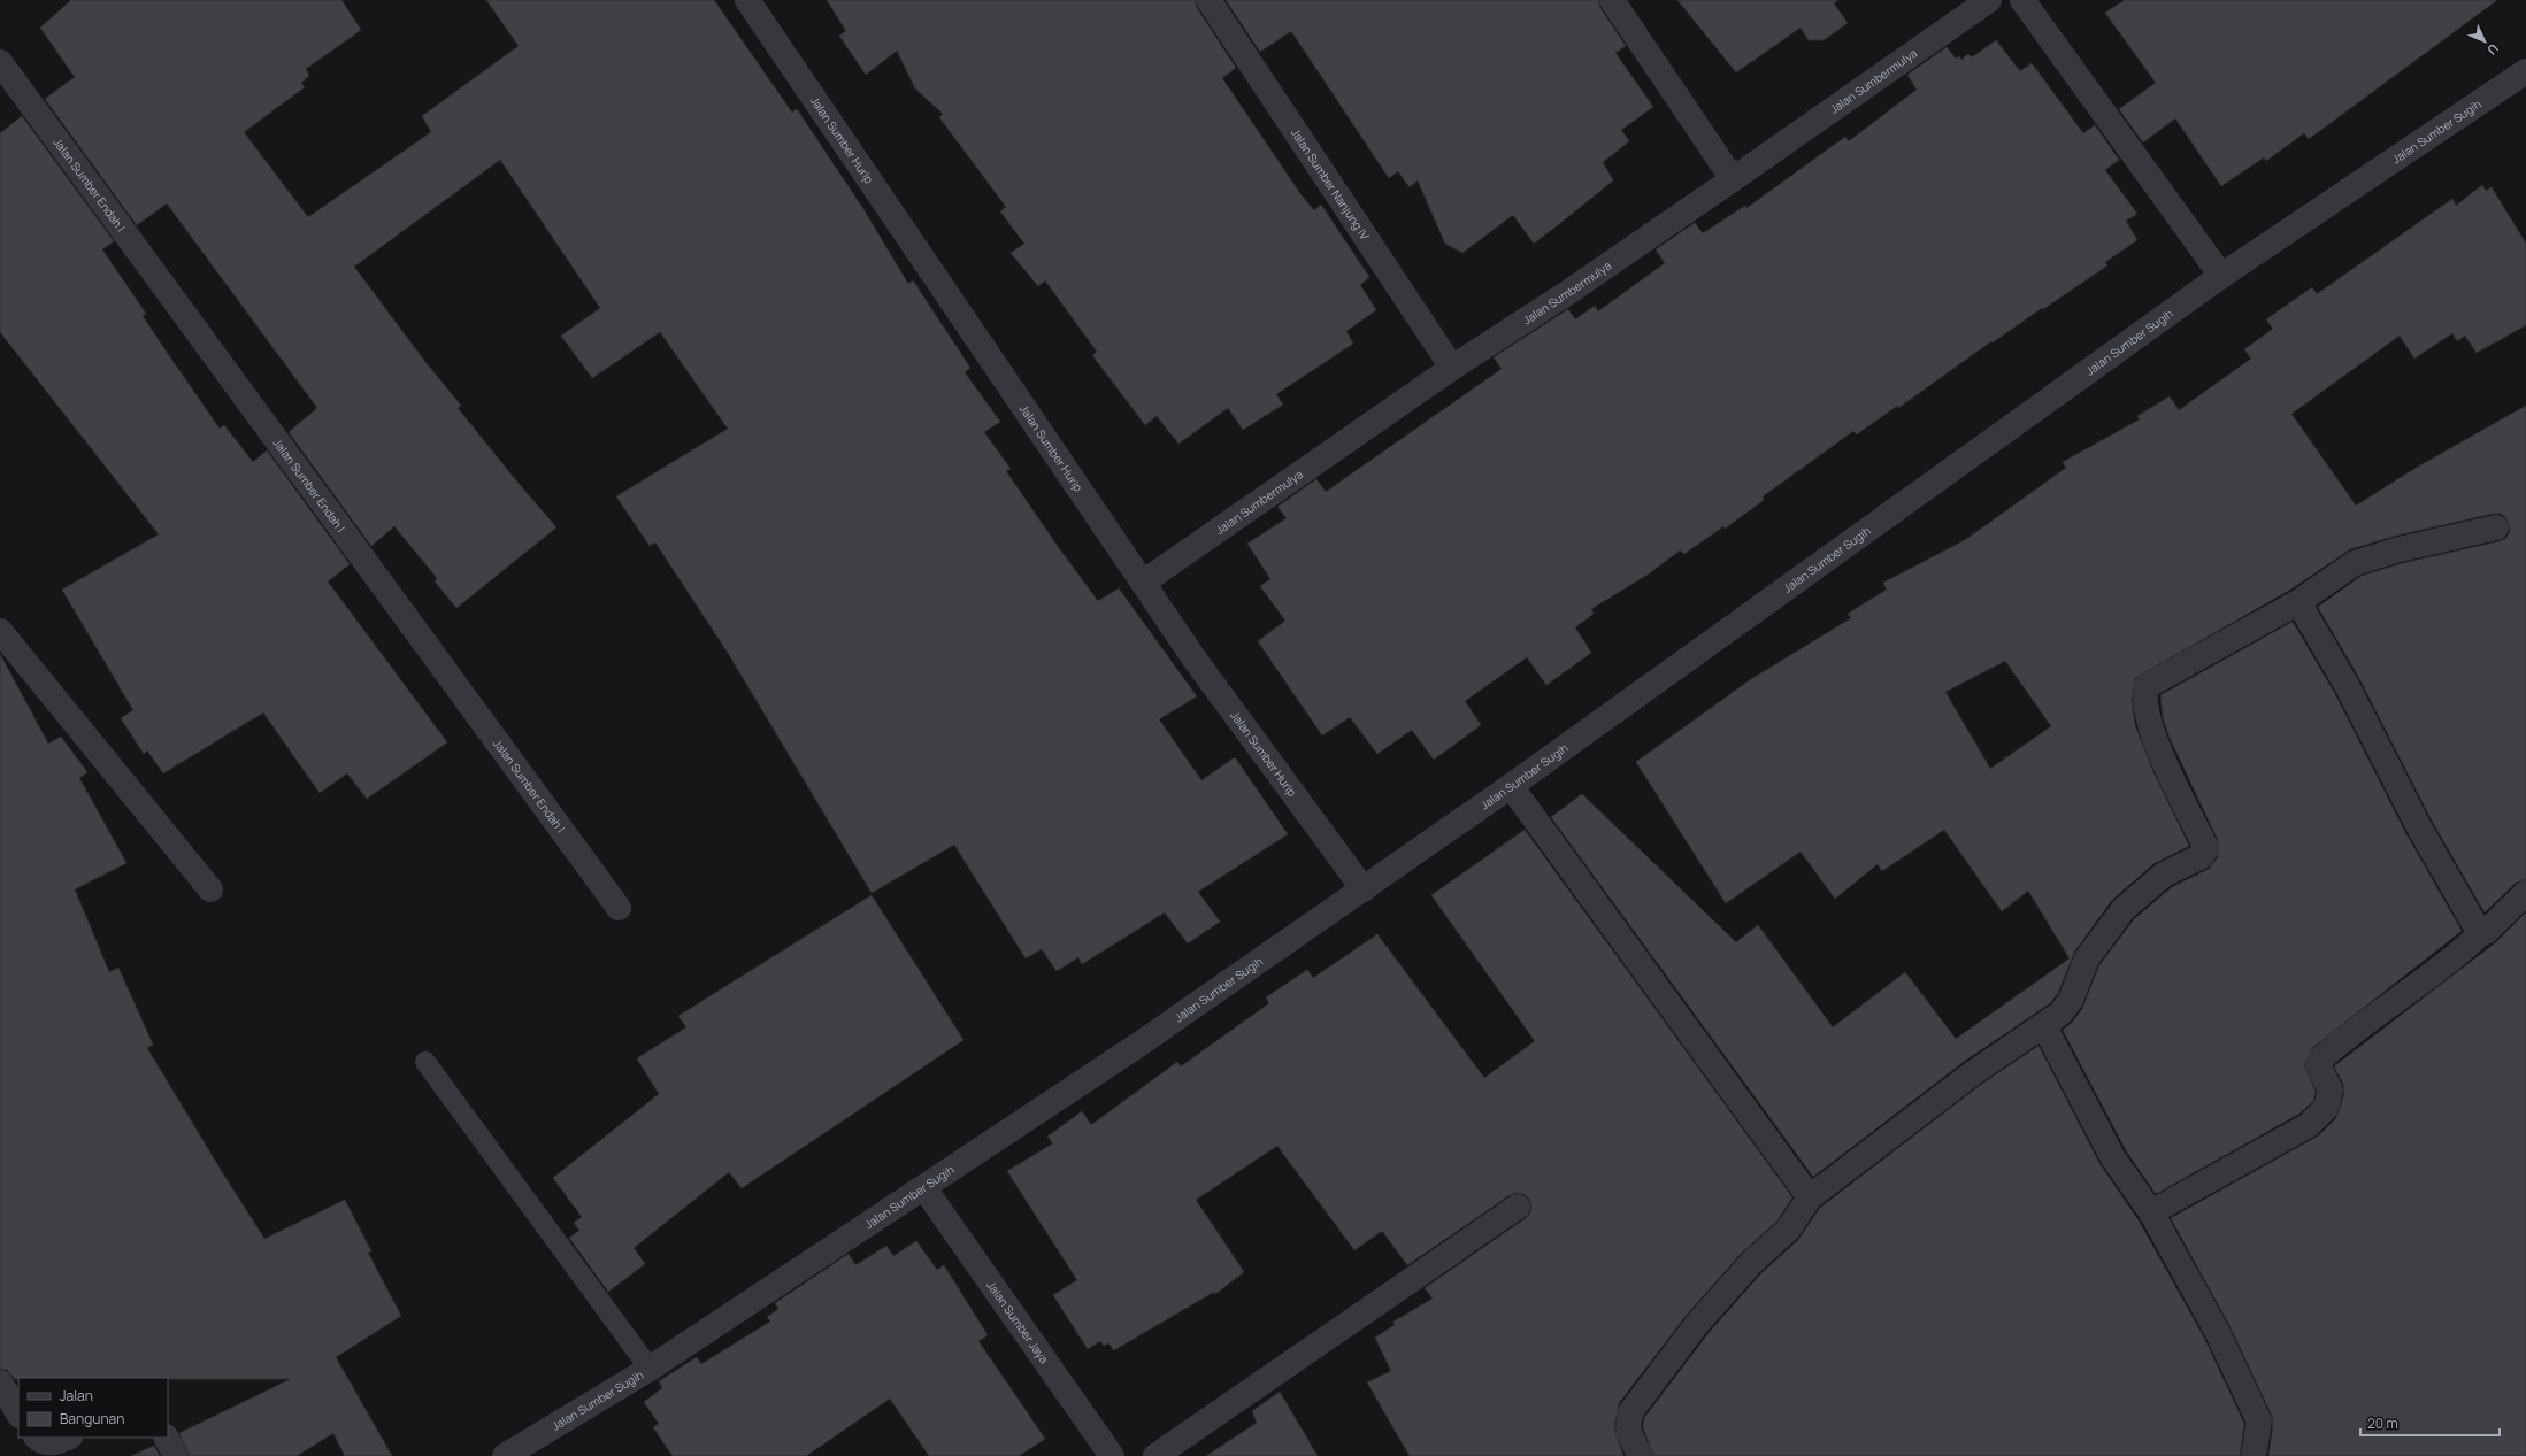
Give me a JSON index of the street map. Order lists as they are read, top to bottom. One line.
{"streets":{"street":["Jalan Sumbermulya","Jalan Sumber Sugih","Jalan Sumber Hurip","Jalan Sumber Nanjung IV","Jalan Sumber Endah I","Jalan Sumber Jaya"]},"crossings":[["Jalan Sumbermulya","Jalan Sumber Hurip"],["Jalan Sumbermulya","Jalan Sumber Nanjung IV"],["Jalan Sumber Sugih","Jalan Sumber Hurip"],["Jalan Sumber Sugih","Jalan Sumber Jaya"]],"legend":["Jalan","Bangunan"],"scale_bar":"20 m","north":"bottom right"}
